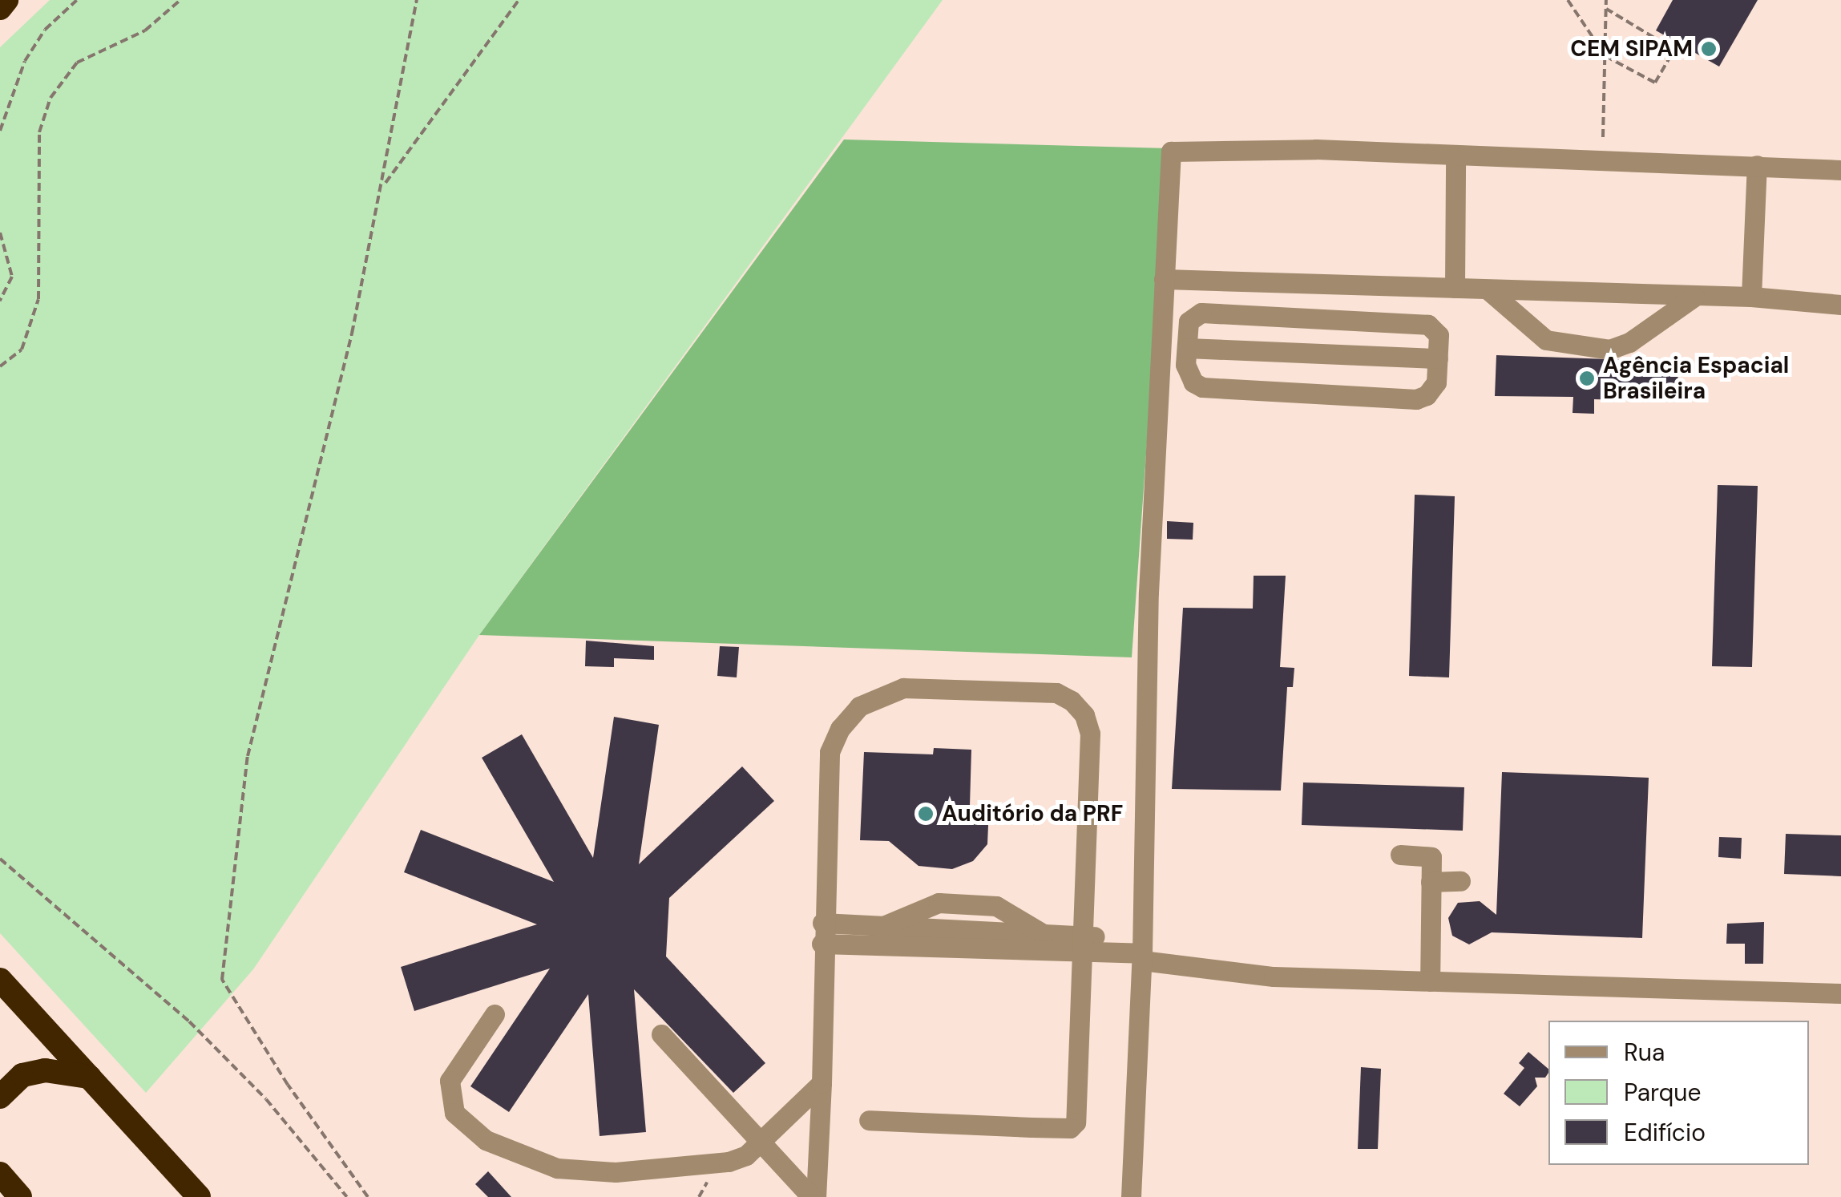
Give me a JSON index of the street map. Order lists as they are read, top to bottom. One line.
{"places":["CEM SIPAM","Agência Espacial Brasileira","Auditório da PRF"],"legend":["Rua","Parque","Edifício"]}
